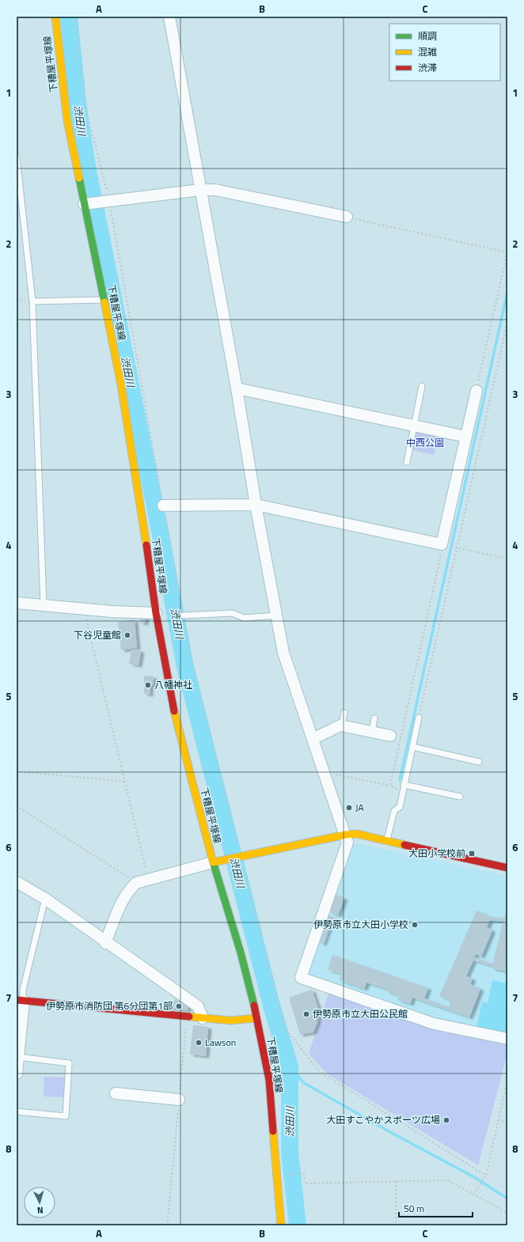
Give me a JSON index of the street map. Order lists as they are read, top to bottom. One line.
{"streets":{"main road":["下糟屋平塚線"]},"water":["渋田川"],"parks":["中西公園"],"places":{"other":["下谷児童館","八幡神社","JA","伊勢原市立大田小学校","伊勢原市消防団 第6分団第1部","伊勢原市立大田公民館","Lawson","大田すこやかスポーツ広場"],"transit":["大田小学校前"]},"legend":["順調","混雑","渋滞"],"scale_bar":"50 m","north":"bottom","grid":{"columns":["A","B","C"],"rows":["1","2","3","4","5","6","7","8"]}}
